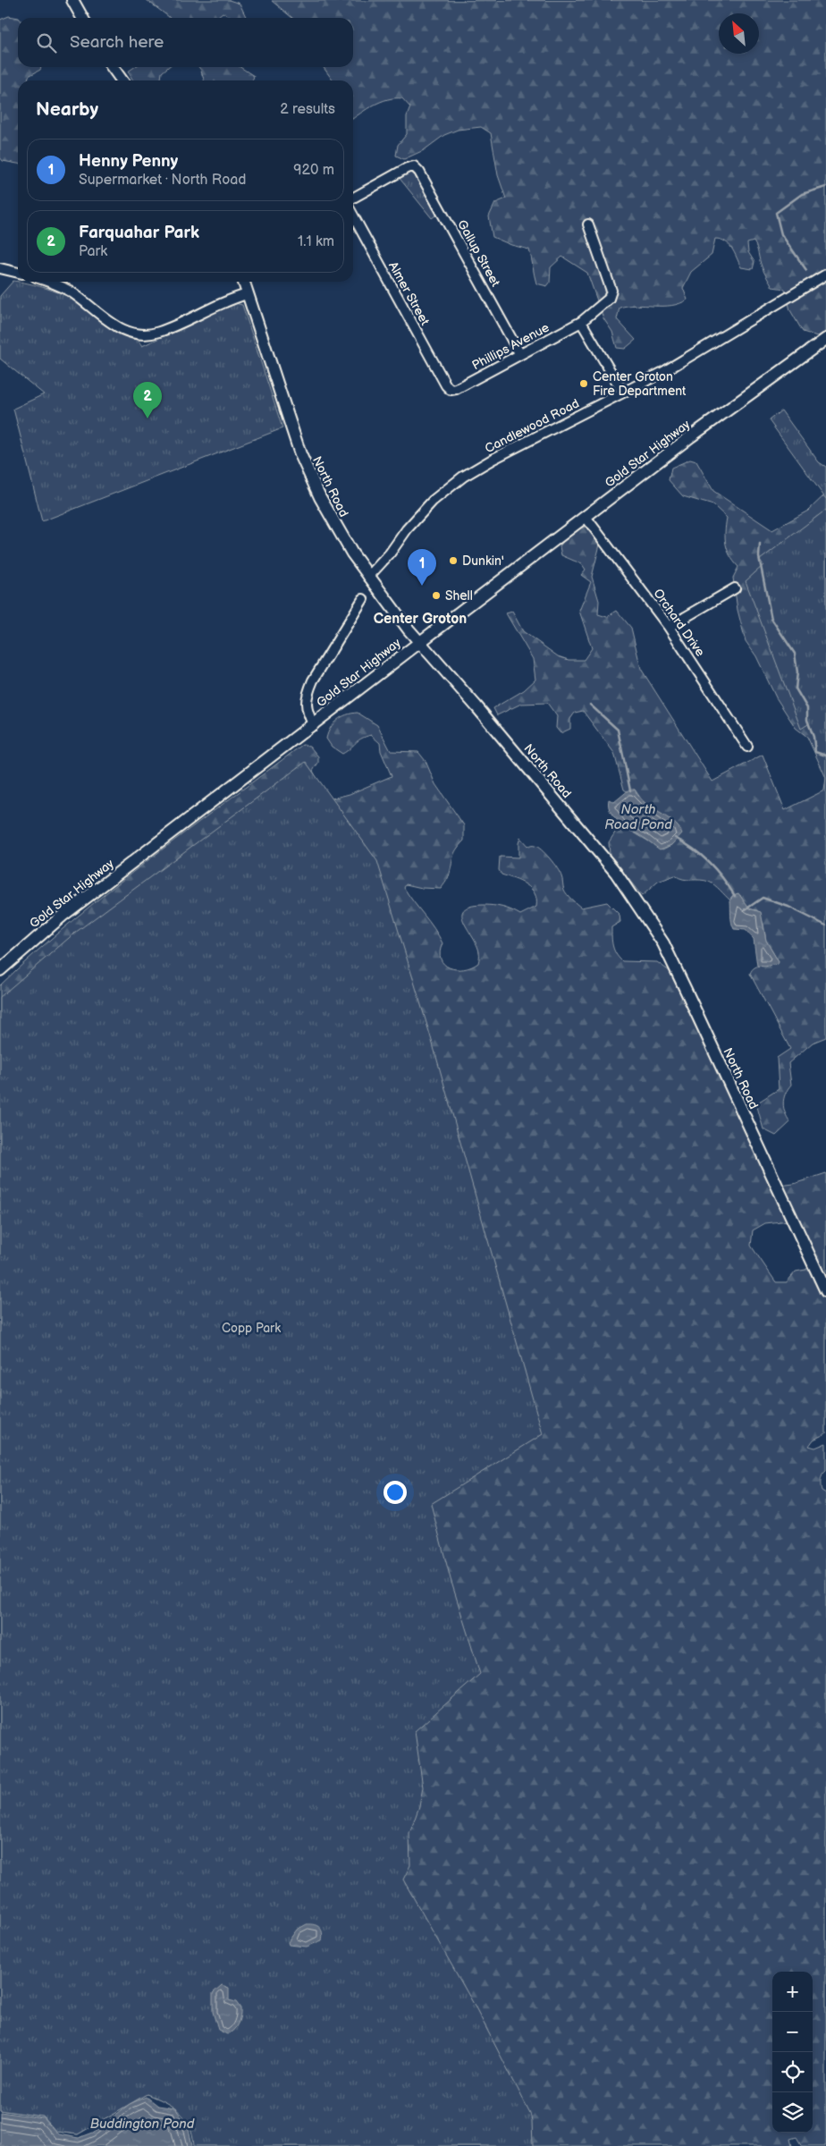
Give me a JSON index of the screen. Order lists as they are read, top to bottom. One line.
{"streets":{"main road":["Gold Star Highway","North Road"],"street":["Gallup Street","Almer Street","Phillips Avenue","Candlewood Road","Orchard Drive"]},"crossings":[["Gallup Street","Phillips Avenue"],["Almer Street","Phillips Avenue"],["Candlewood Road","North Road"],["Gold Star Highway","North Road"],["Gold Star Highway","Orchard Drive"]],"districts":["Center Groton"],"water":["North Road Pond","Buddington Pond"],"parks":["Copp Park"],"places":["Center Groton Fire Department","Dunkin'","Shell"],"north":"top left","page":{"search":"Search here","heading":["Nearby","2 results"],"list":[{"mark":"1","name":"Henny Penny","note":"Supermarket · North Road","value":"920 m"},{"mark":"2","name":"Farquahar Park","note":"Park","value":"1.1 km"}],"pins":["2","1"],"map_buttons":["+","−"]}}
